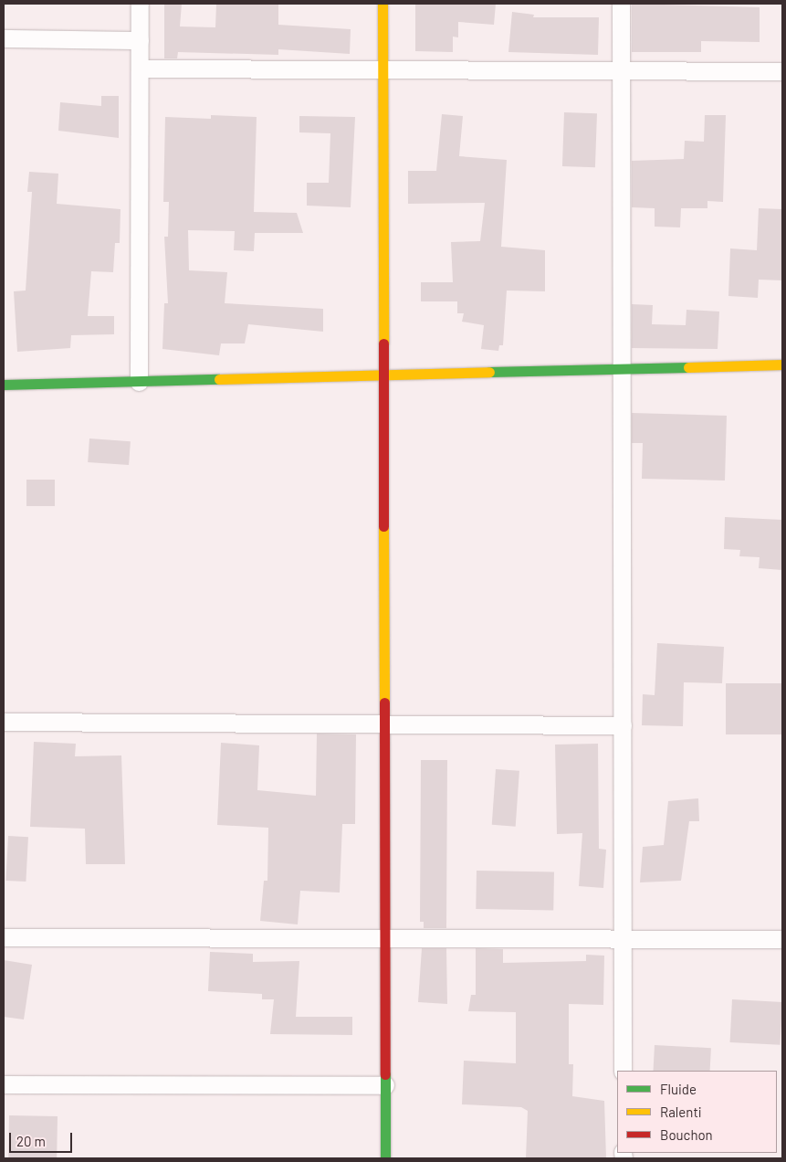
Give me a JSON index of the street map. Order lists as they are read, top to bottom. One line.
{"legend":["Fluide","Ralenti","Bouchon"],"scale_bar":"20 m"}
